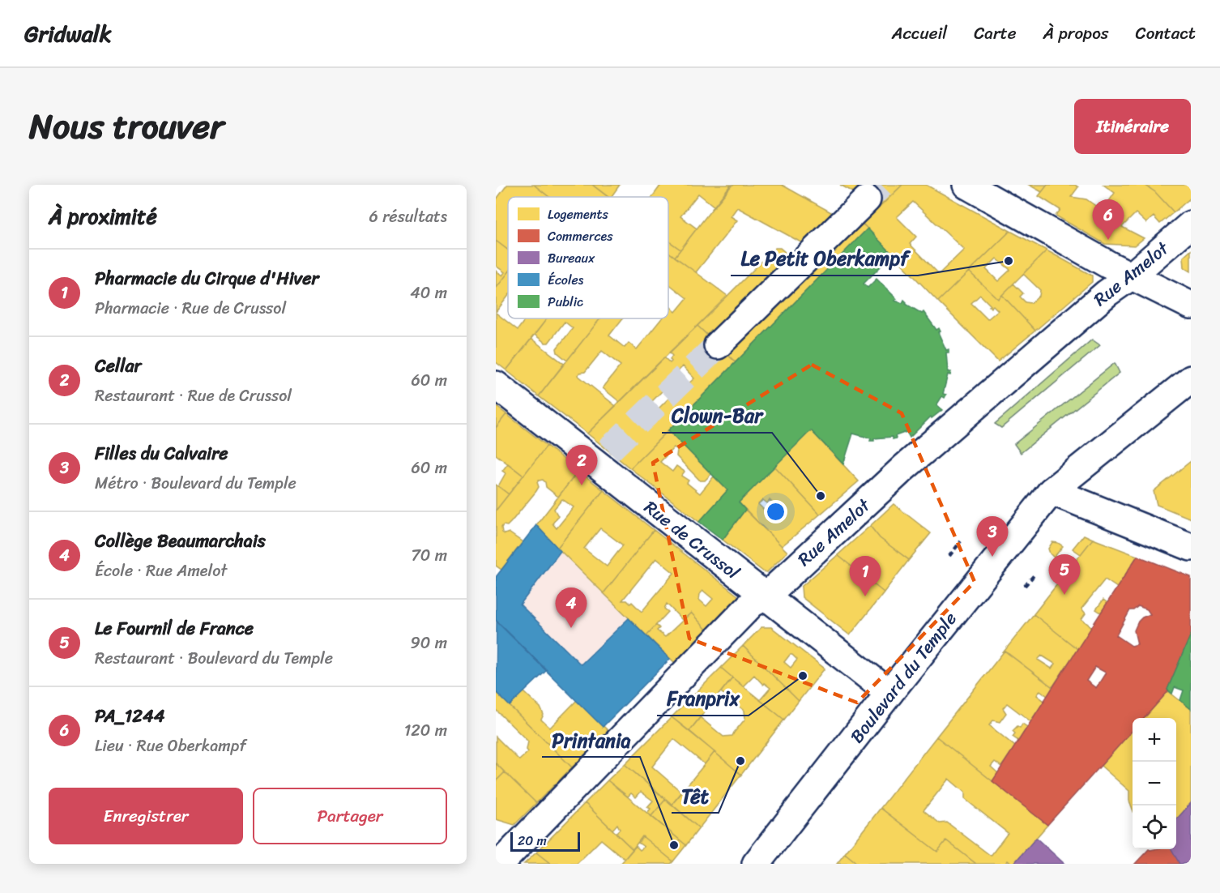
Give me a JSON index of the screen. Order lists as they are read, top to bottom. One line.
{"streets":{"street":["Rue Amelot","Rue de Crussol","Boulevard du Temple"]},"crossings":[["Rue Amelot","Rue de Crussol"],["Rue de Crussol","Boulevard du Temple"]],"places":["Le Petit Oberkampf","Clown-Bar","Franprix","Têt","Printania"],"legend":["Logements","Commerces","Bureaux","Écoles","Public"],"scale_bar":"20 m","page":{"header":"Gridwalk","nav":["Accueil","Carte","À propos","Contact"],"title":"Nous trouver","buttons":["Itinéraire",["Enregistrer","Partager"]],"heading":["À proximité","6 résultats"],"pins":["6","2","3","5","1","4"],"list":[{"mark":"1","name":"Pharmacie du Cirque d'Hiver","note":"Pharmacie · Rue de Crussol","value":"40 m"},{"mark":"2","name":"Cellar","note":"Restaurant · Rue de Crussol","value":"60 m"},{"mark":"3","name":"Filles du Calvaire","note":"Métro · Boulevard du Temple","value":"60 m"},{"mark":"4","name":"Collège Beaumarchais","note":"École · Rue Amelot","value":"70 m"},{"mark":"5","name":"Le Fournil de France","note":"Restaurant · Boulevard du Temple","value":"90 m"},{"mark":"6","name":"PA_1244","note":"Lieu · Rue Oberkampf","value":"120 m"}],"map_buttons":["+","−"],"scale":"20 m"}}
